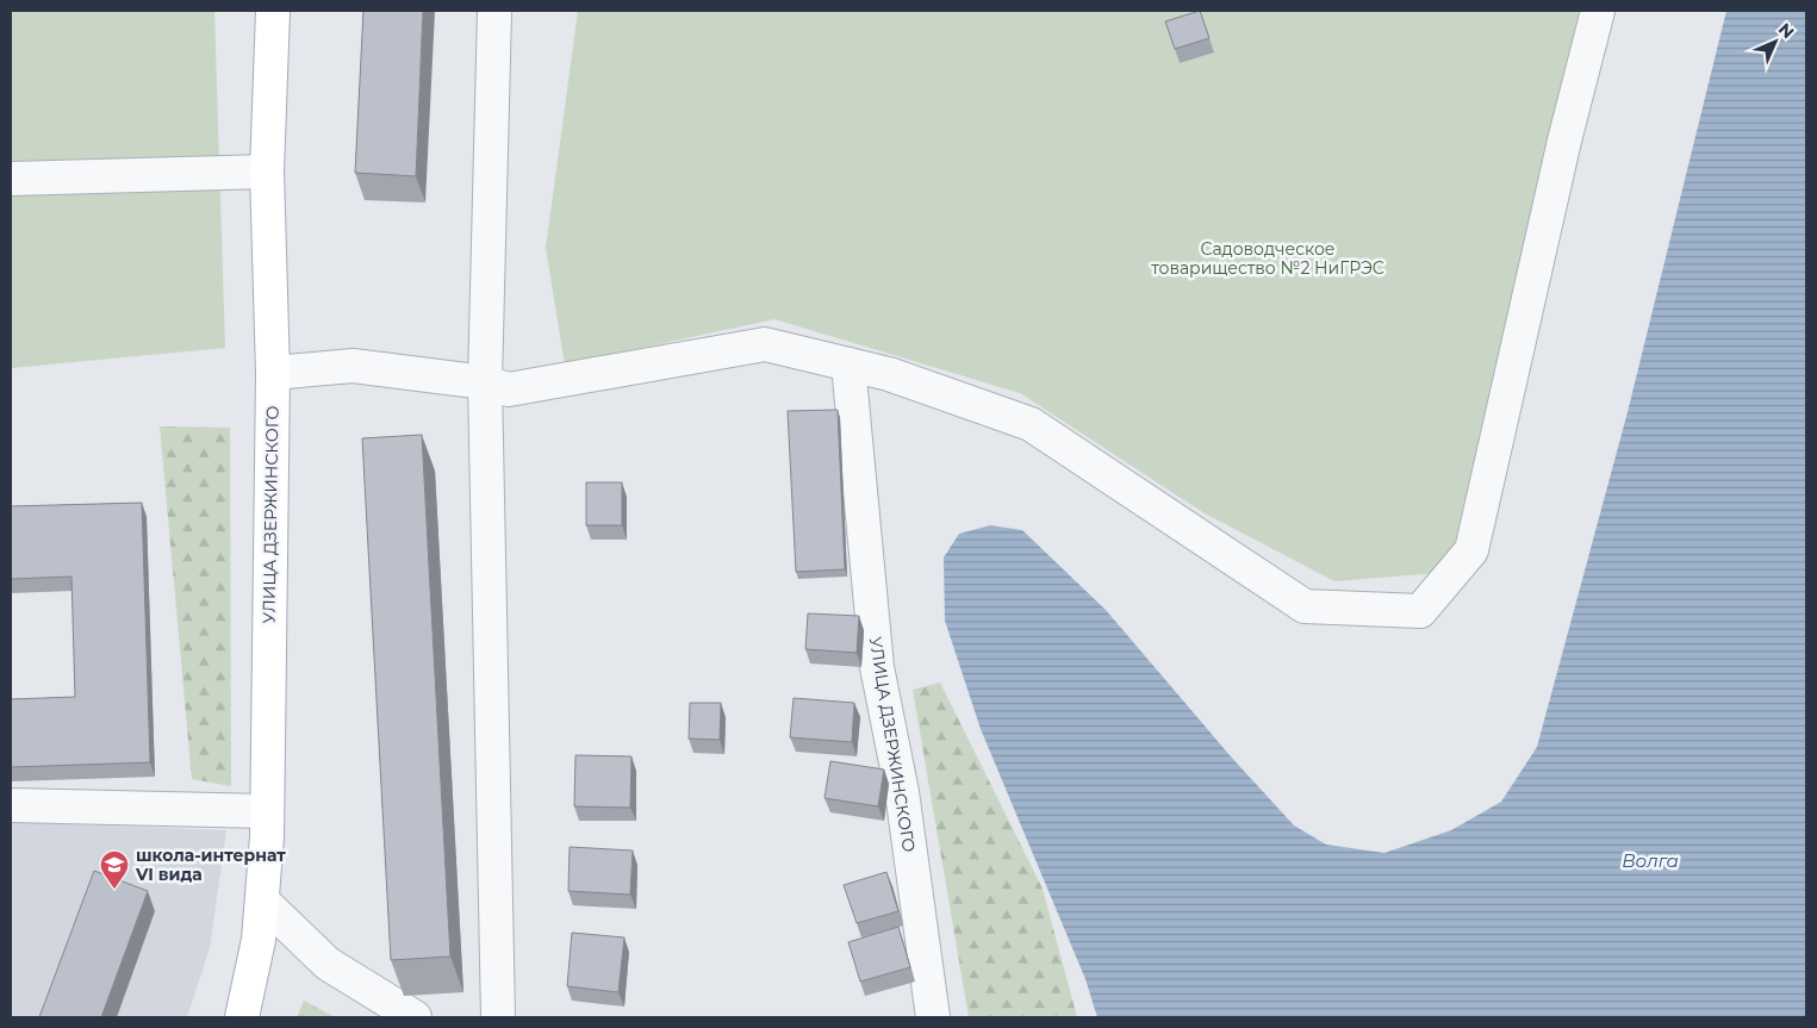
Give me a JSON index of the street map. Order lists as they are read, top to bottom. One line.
{"streets":{"main road":["УЛИЦА ДЗЕРЖИНСКОГО"]},"water":["Волга"],"parks":["Садоводческое товарищество №2 НиГРЭС"],"places":{"school or university":["школа-интернат VI вида"]},"north":"top right"}
